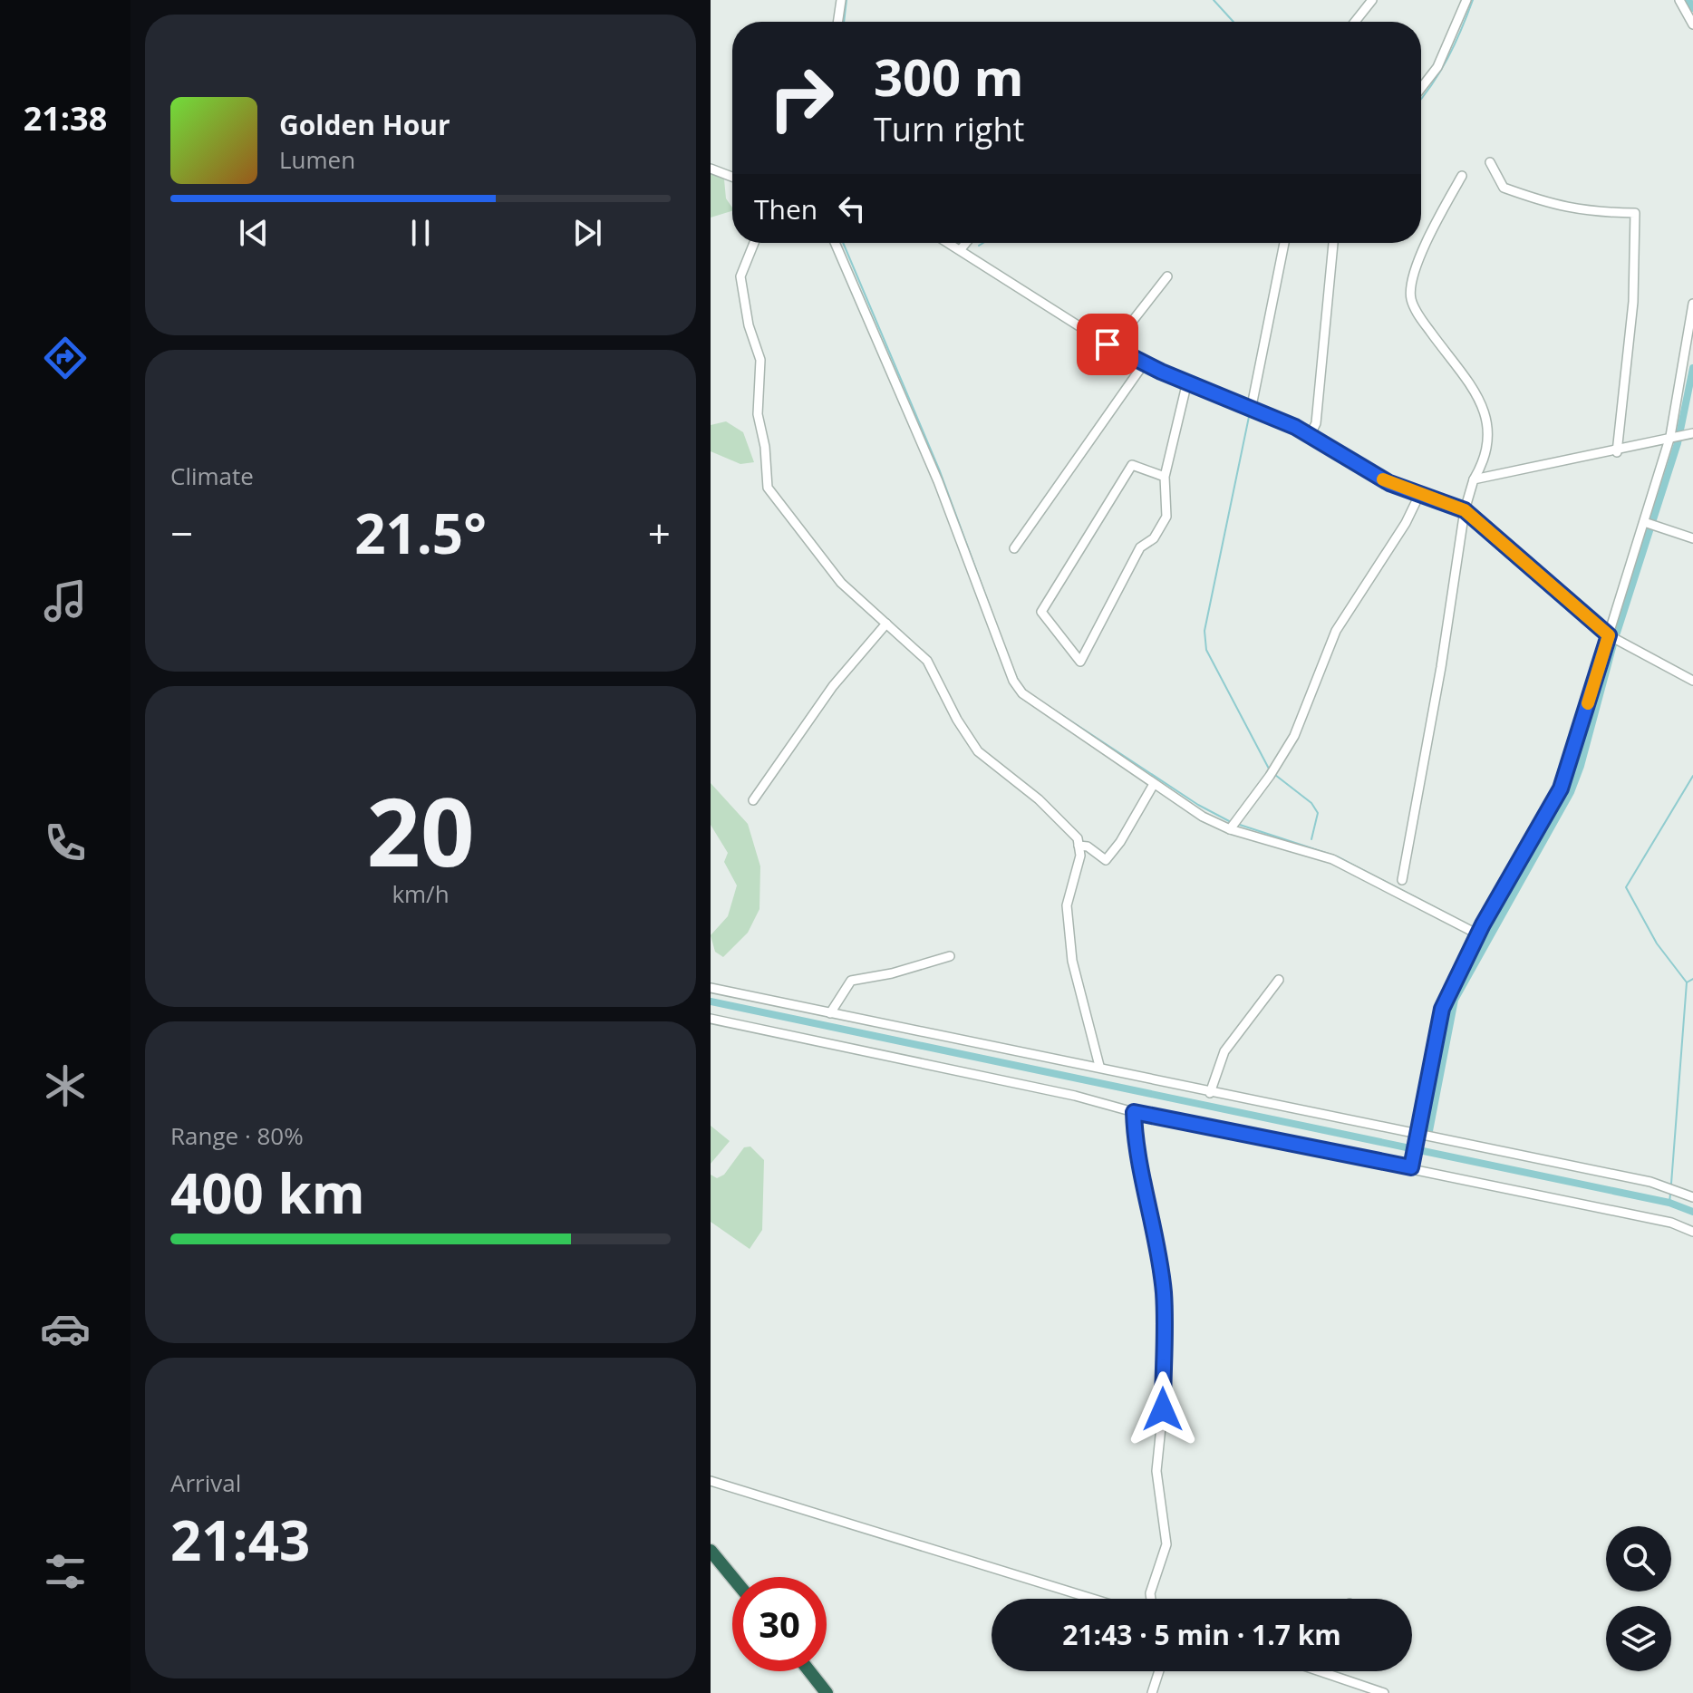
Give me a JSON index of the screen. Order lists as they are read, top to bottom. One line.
{"page":{"tabs":"21:38","turn":["300 m","Turn right"],"song":["Golden Hour","Lumen"],"then":"Then","tile":["Climate",["20","km/h"],["Range · 80%","400 km"],["Arrival","21:43"]],"heat":["−","21.5°","+"],"limit":"30","trip":"21:43 · 5 min · 1.7 km"}}
